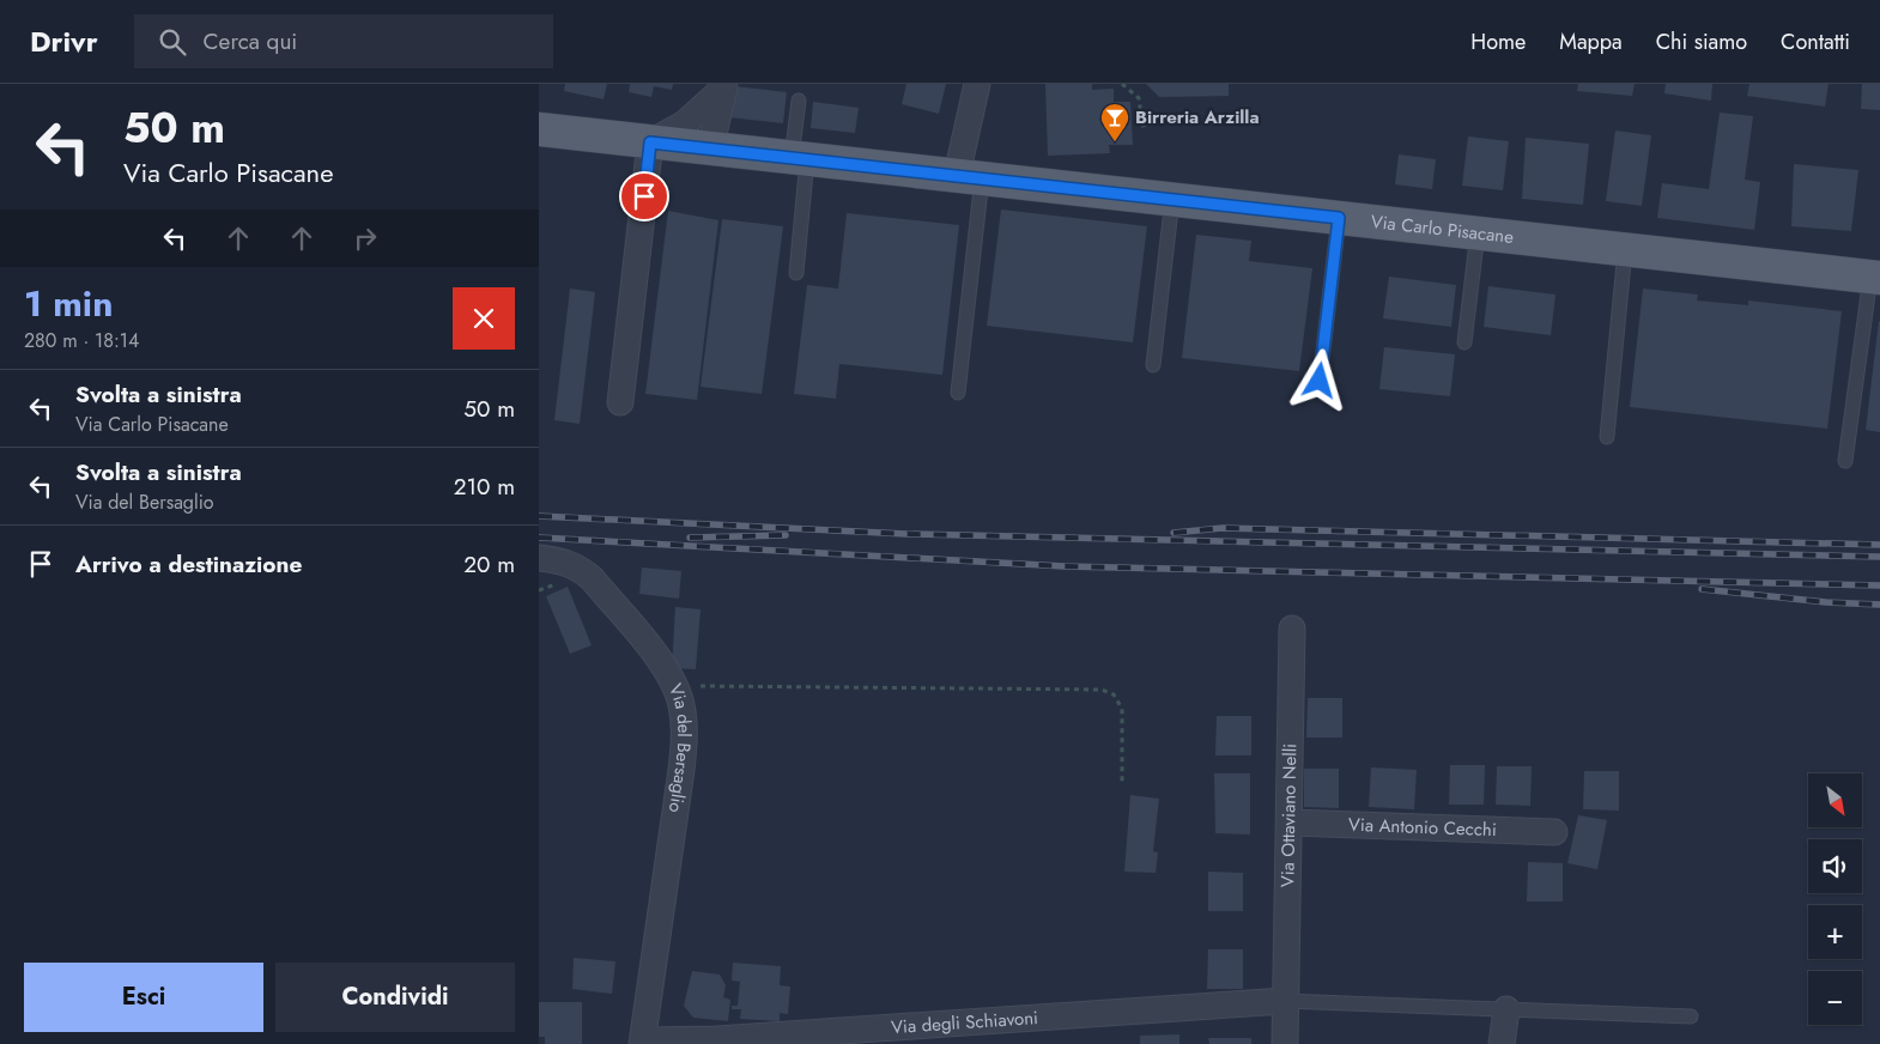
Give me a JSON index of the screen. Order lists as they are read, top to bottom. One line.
{"streets":{"main road":["Via Carlo Pisacane"],"street":["Via del Bersaglio","Via Ottaviano Nelli","Via Antonio Cecchi","Via degli Schiavoni"]},"crossings":[["Via del Bersaglio","Via degli Schiavoni"],["Via Ottaviano Nelli","Via Antonio Cecchi"],["Via Ottaviano Nelli","Via degli Schiavoni"]],"places":{"bar":["Birreria Arzilla"]},"north":"bottom right","page":{"header":"Drivr","search":"Cerca qui","nav":["Home","Mappa","Chi siamo","Contatti"],"turn":["50 m","Via Carlo Pisacane"],"heading":["1 min","280 m · 18:14"],"list":[{"name":"Svolta a sinistra","note":"Via Carlo Pisacane","value":"50 m"},{"name":"Svolta a sinistra","note":"Via del Bersaglio","value":"210 m"},{"name":"Arrivo a destinazione","value":"20 m"}],"map_buttons":["+","−"],"buttons":["Esci","Condividi"]}}
